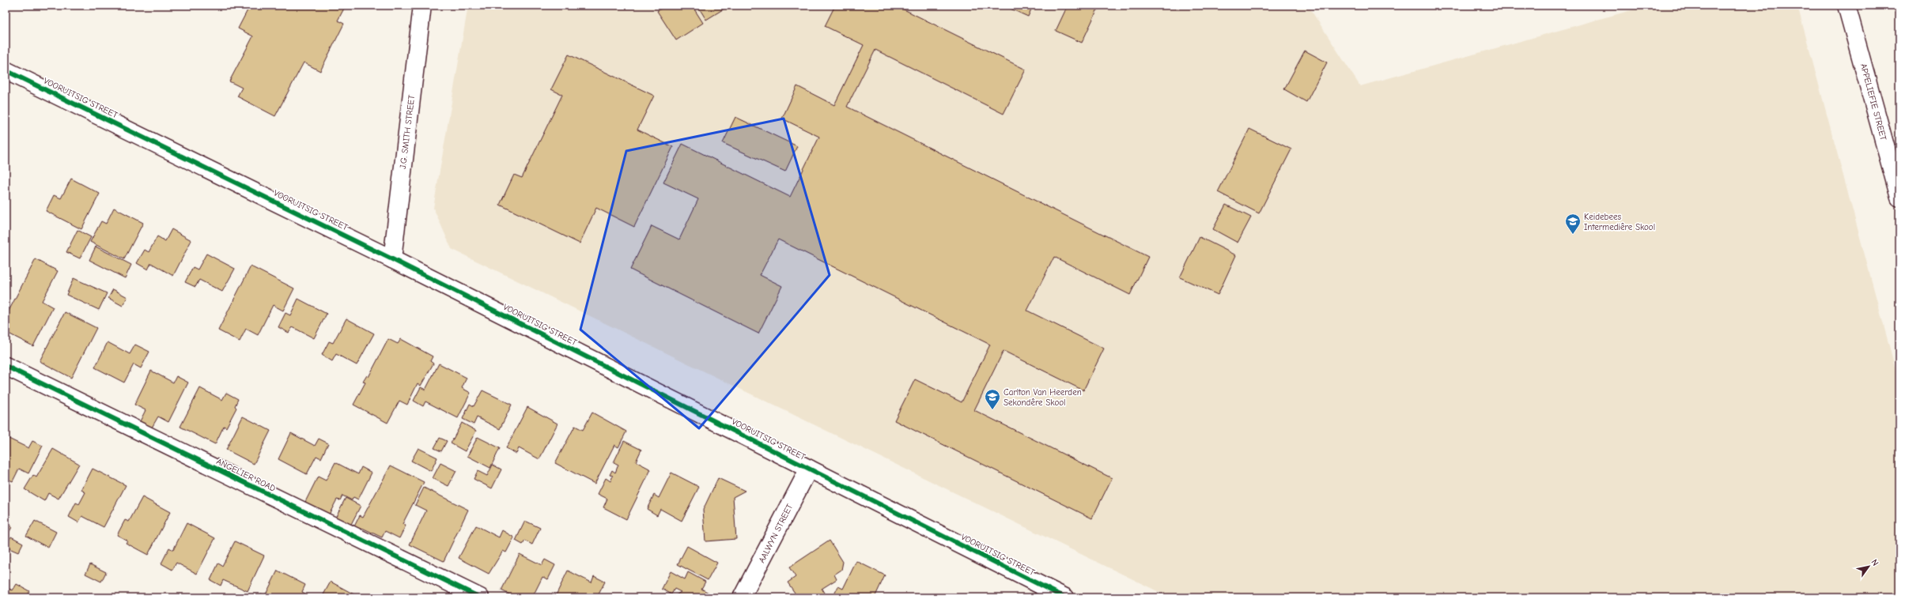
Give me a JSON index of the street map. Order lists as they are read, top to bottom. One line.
{"streets":{"street":["VOORUITSIG STREET","APPELIEFIE STREET","J.G. SMITH STREET","ANGELIER ROAD","AALWYN STREET"]},"crossings":[["VOORUITSIG STREET","J.G. SMITH STREET"],["VOORUITSIG STREET","AALWYN STREET"]],"places":{"school or university":["Keidebees Intermediêre Skool","Carlton Van Heerden Sekondêre Skool"]},"north":"top right"}
